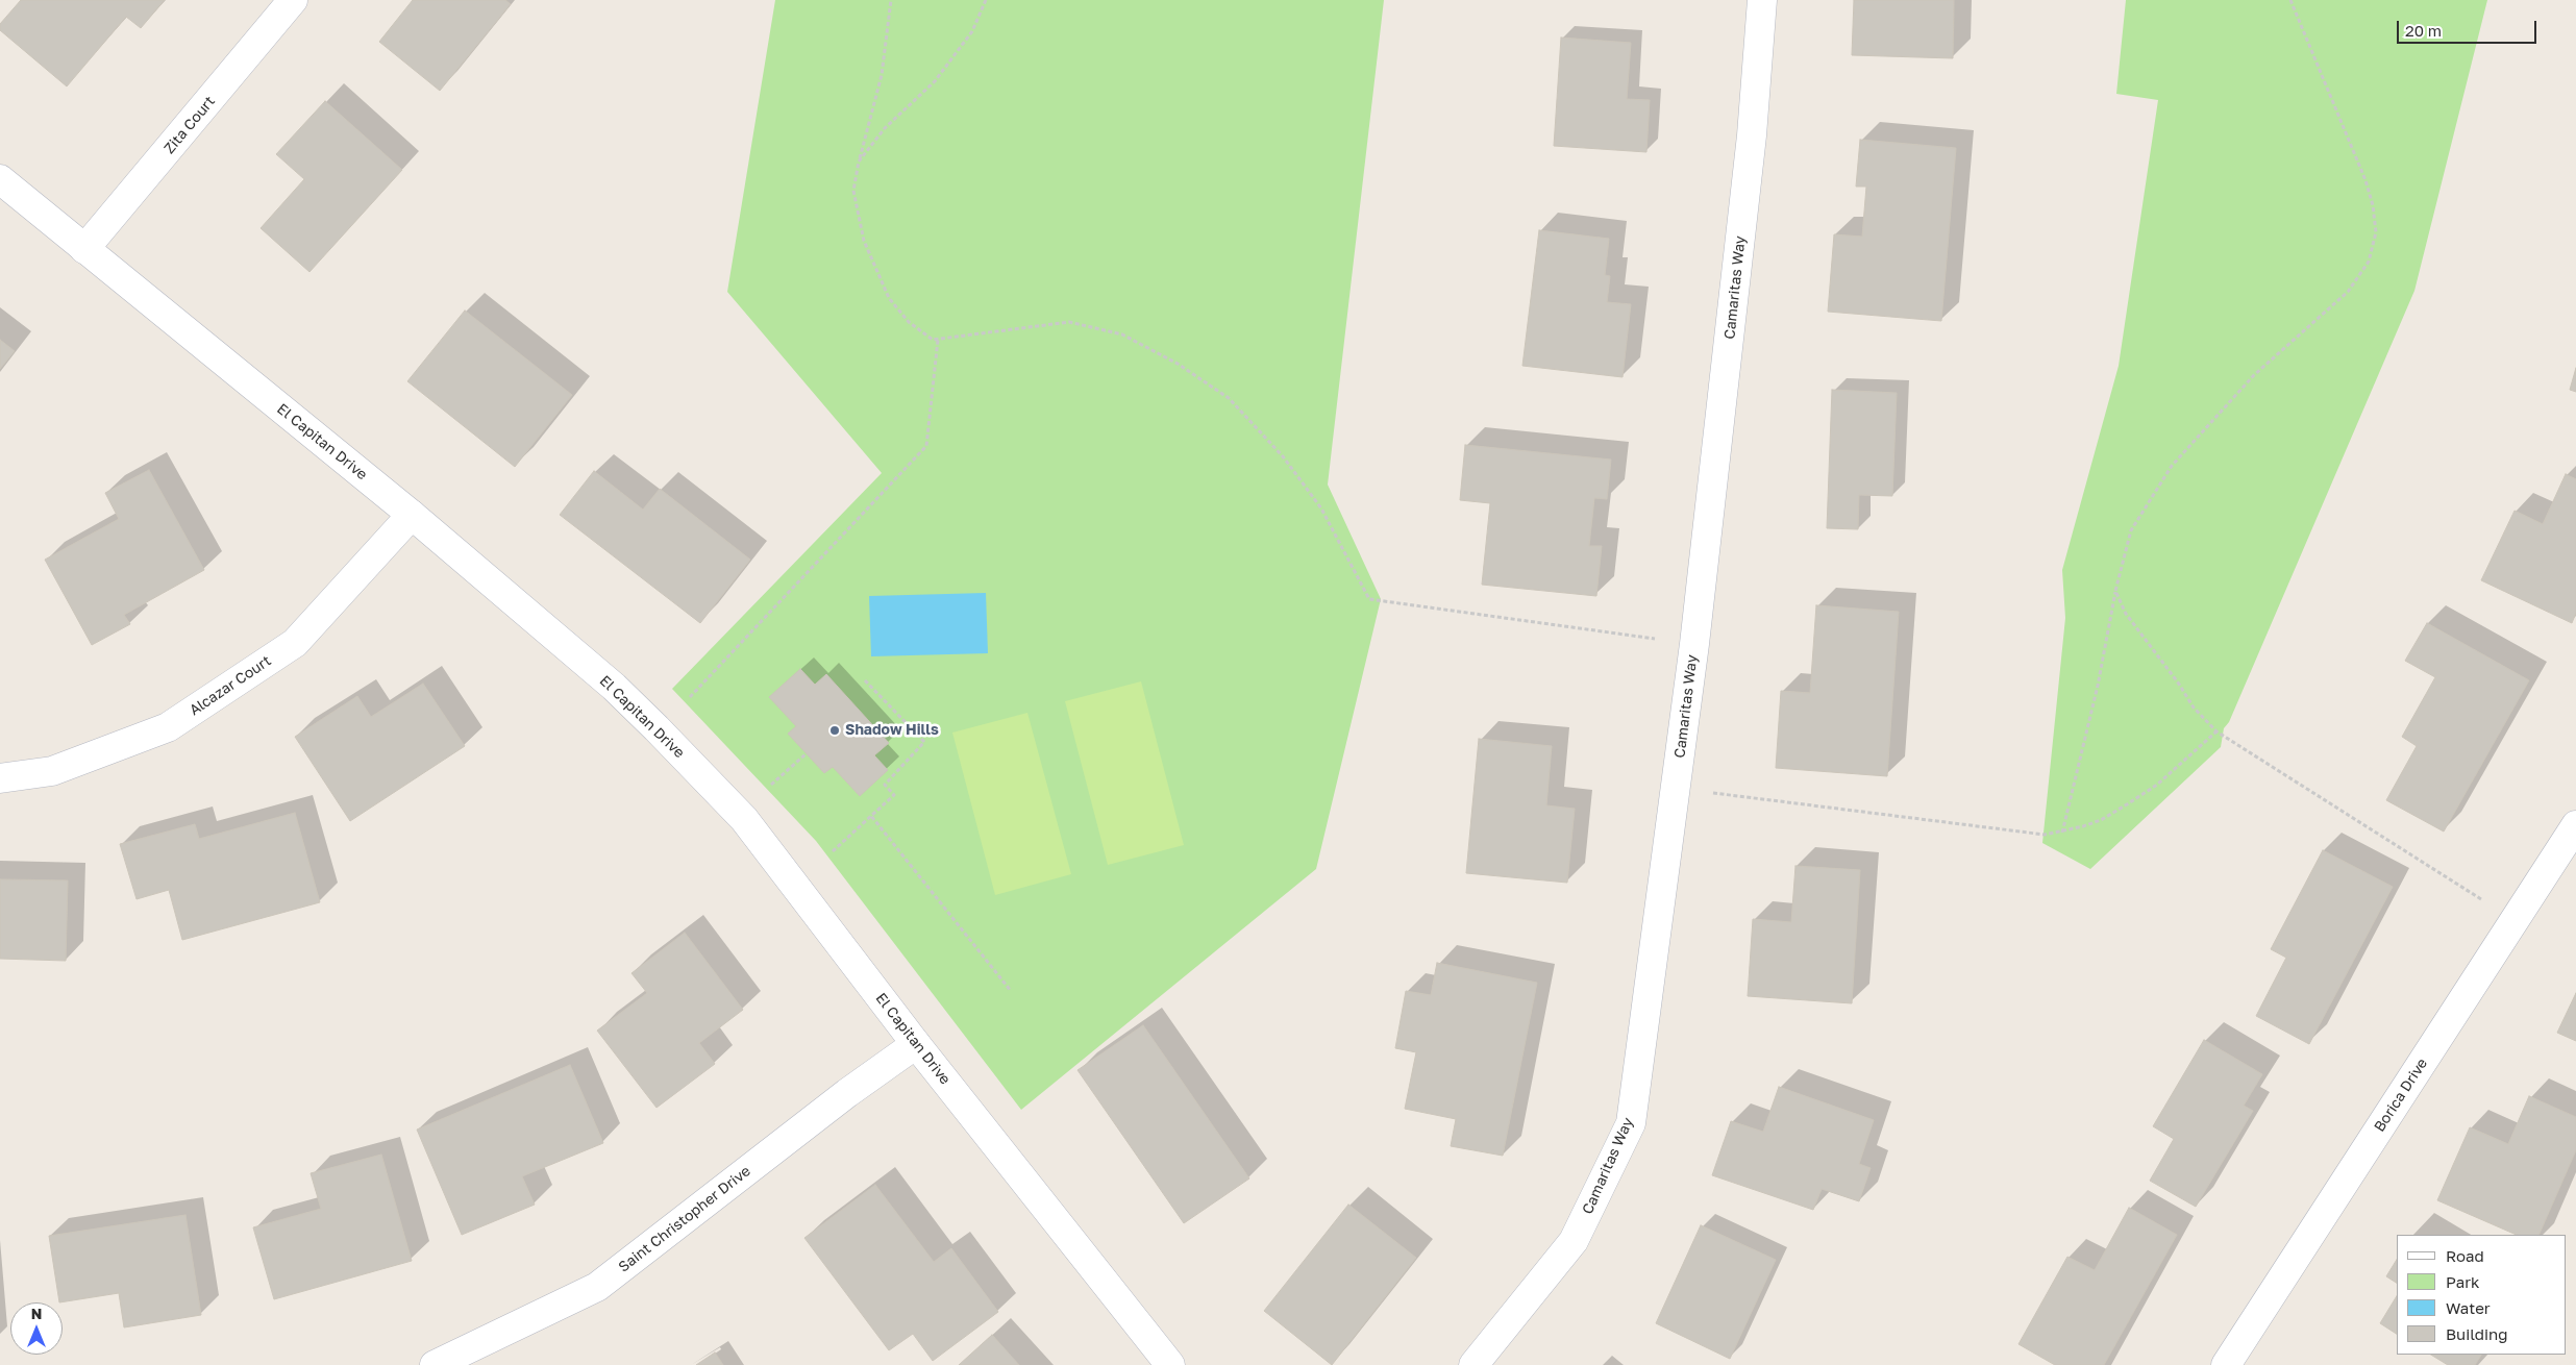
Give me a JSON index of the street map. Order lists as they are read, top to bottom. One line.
{"streets":{"street":["Zita Court","Camaritas Way","El Capitan Drive","Alcazar Court","Borica Drive","Saint Christopher Drive"]},"crossings":[["Zita Court","El Capitan Drive"],["El Capitan Drive","Alcazar Court"],["El Capitan Drive","Saint Christopher Drive"]],"places":["Shadow Hills"],"legend":["Road","Park","Water","Building"],"scale_bar":"20 m","north":"top"}
